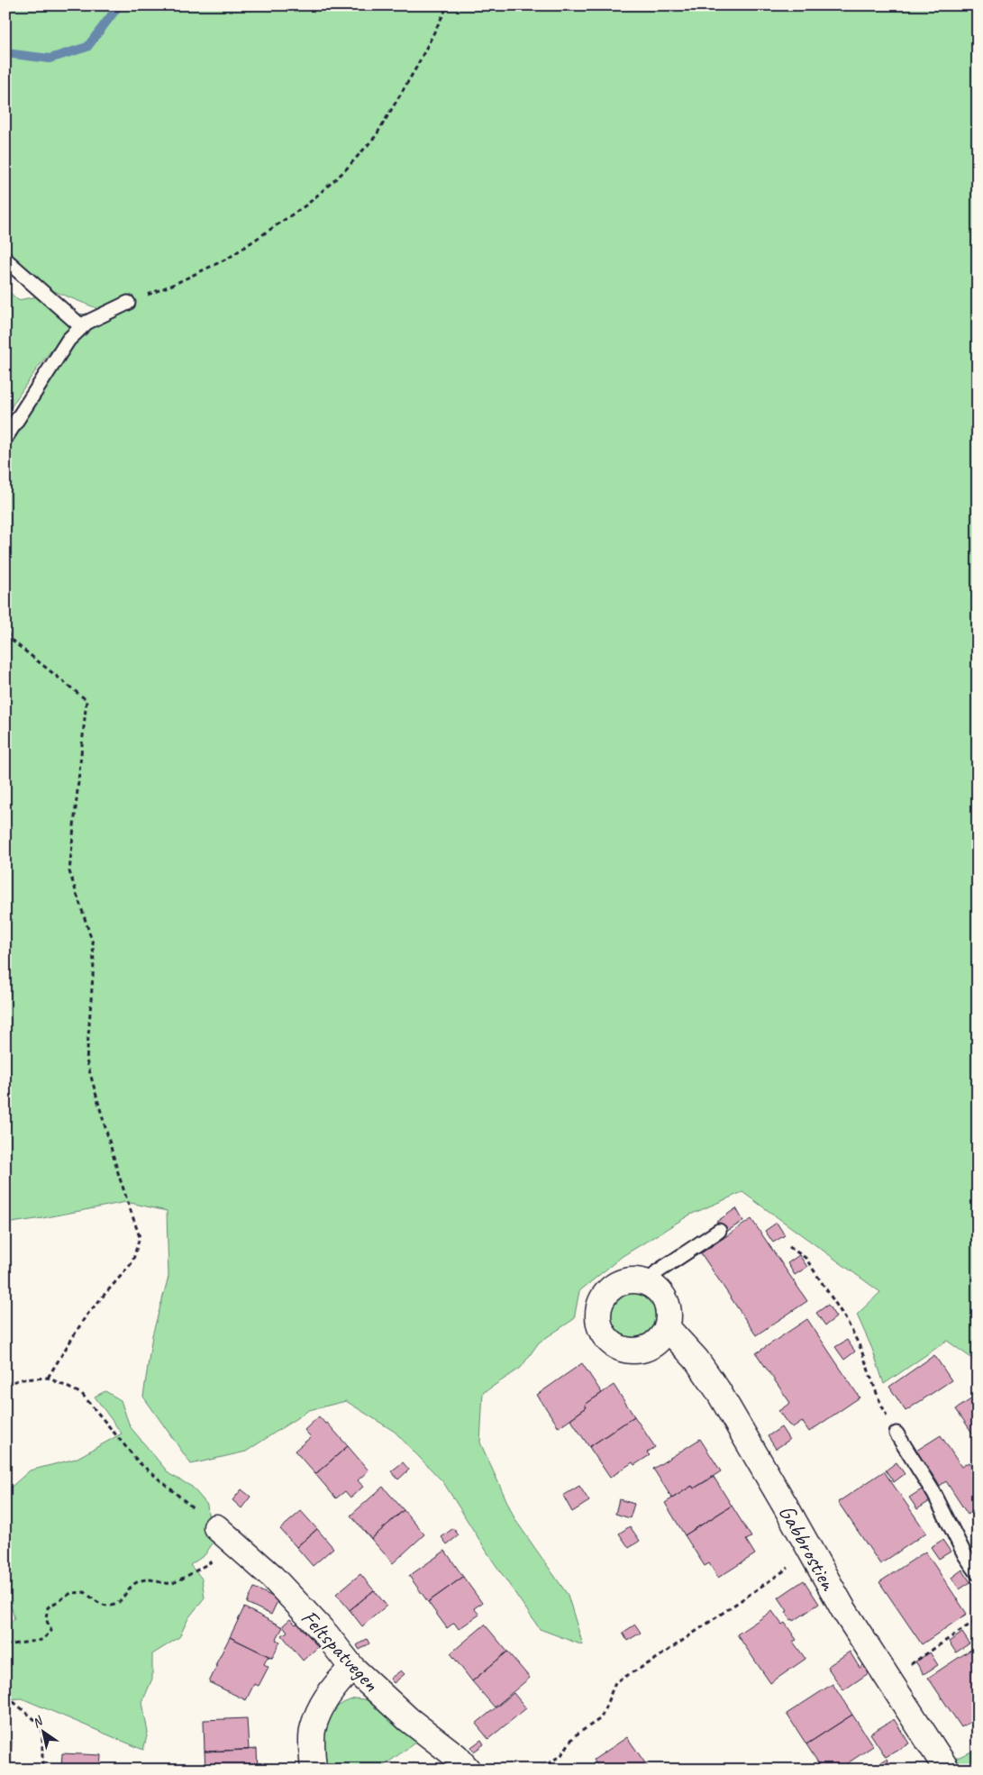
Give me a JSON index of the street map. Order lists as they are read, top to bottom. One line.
{"streets":{"street":["Gabbrostien","Feltspatvegen"]},"north":"top left"}
